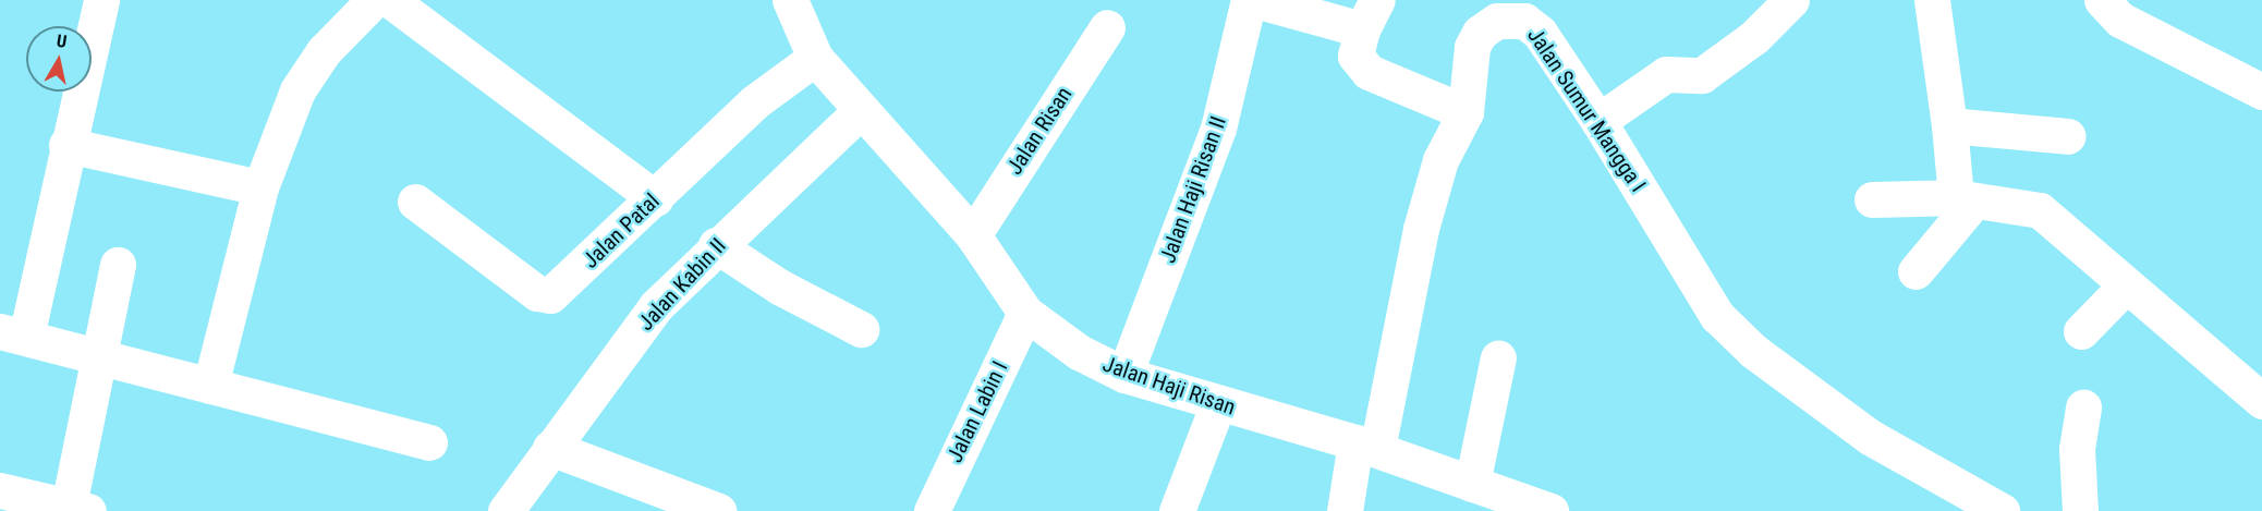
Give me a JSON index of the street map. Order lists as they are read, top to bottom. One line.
{"streets":{"street":["Jalan Sumur Mangga I","Jalan Risan","Jalan Haji Risan II","Jalan Patal","Jalan Kabin II","Jalan Haji Risan","Jalan Labin I"]},"crossings":[["Jalan Sumur Mangga I","Jalan Haji Risan"],["Jalan Risan","Jalan Haji Risan"],["Jalan Haji Risan II","Jalan Haji Risan"],["Jalan Patal","Jalan Haji Risan"],["Jalan Kabin II","Jalan Haji Risan"],["Jalan Haji Risan","Jalan Labin I"]],"north":"top"}
